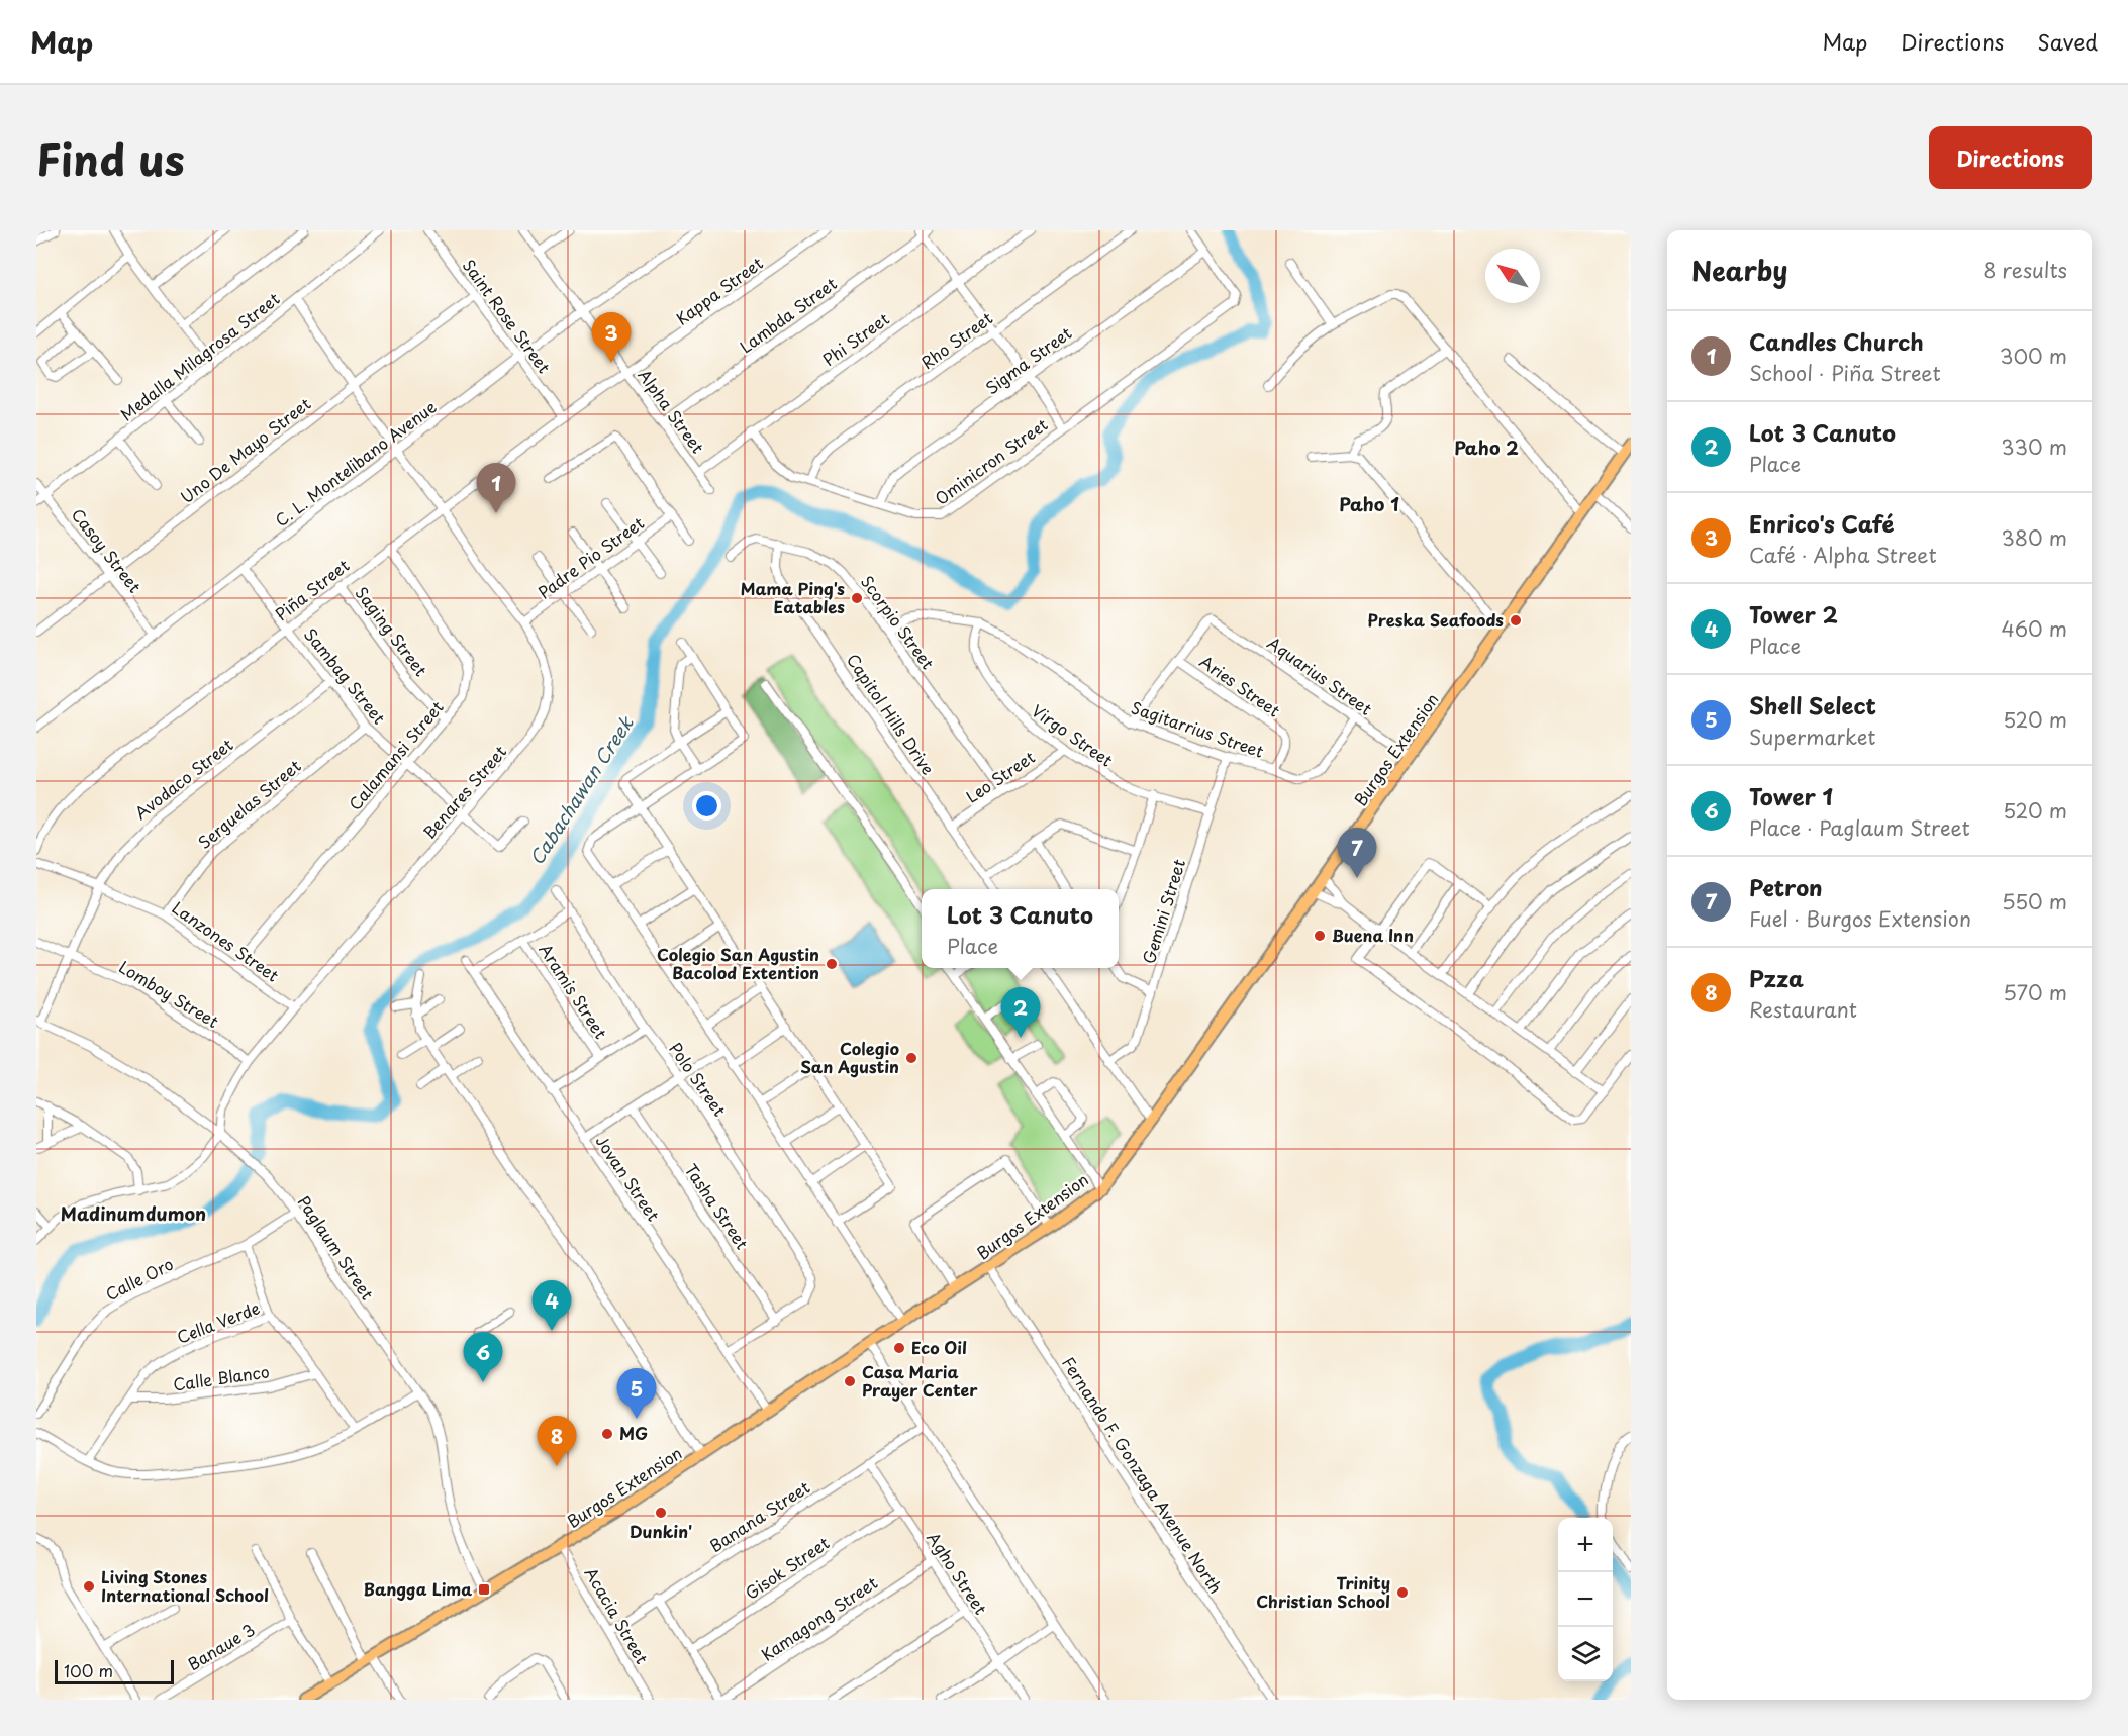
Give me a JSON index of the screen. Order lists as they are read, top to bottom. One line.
{"streets":{"main road":["Burgos Extension"],"street":["Kappa Street","Lambda Street","Saint Rose Street","Phi Street","Rho Street","Medalla Milagrosa Street","Sigma Street","Alpha Street","Uno De Mayo Street","Ominicron Street","C. L. Montelibano Avenue","Casoy Street","Padre Pio Street","Piña Street","Scorpio Street","Saging Street","Sambag Street","Aquarius Street","Aries Street","Capitol Hills Drive","Sagitarrius Street","Virgo Street","Calamansi Street","Leo Street","Avodaco Street","Benares Street","Serguelas Street","Gemini Street","Lanzones Street","Aramis Street","Lomboy Street","Polo Street","Jovan Street","Tasha Street","Paglaum Street","Calle Oro","Cella Verde","Calle Blanco","Fernando F. Gonzaga Avenue North","Banana Street","Gisok Street","Agho Street","Acacia Street","Kamagong Street","Banaue 3"]},"crossings":[["Kappa Street","Alpha Street"],["Kappa Street","Piña Street"],["Lambda Street","Alpha Street"],["Saint Rose Street","Uno De Mayo Street"],["Saint Rose Street","C. L. Montelibano Avenue"],["Saint Rose Street","Piña Street"],["Phi Street","Alpha Street"],["Phi Street","Ominicron Street"],["Rho Street","Ominicron Street"],["Medalla Milagrosa Street","Casoy Street"],["Medalla Milagrosa Street","Benares Street"],["Sigma Street","Ominicron Street"],["Alpha Street","C. L. Montelibano Avenue"],["Alpha Street","Piña Street"],["Uno De Mayo Street","Casoy Street"],["Uno De Mayo Street","Benares Street"],["C. L. Montelibano Avenue","Casoy Street"],["C. L. Montelibano Avenue","Sambag Street"],["C. L. Montelibano Avenue","Benares Street"],["Padre Pio Street","Benares Street"],["Piña Street","Saging Street"],["Piña Street","Sambag Street"],["Piña Street","Calamansi Street"],["Piña Street","Benares Street"],["Scorpio Street","Capitol Hills Drive"],["Scorpio Street","Sagitarrius Street"],["Scorpio Street","Leo Street"],["Saging Street","Calamansi Street"],["Sambag Street","Calamansi Street"],["Sambag Street","Avodaco Street"],["Sambag Street","Benares Street"],["Sambag Street","Serguelas Street"],["Aquarius Street","Aries Street"],["Aquarius Street","Sagitarrius Street"],["Aquarius Street","Burgos Extension"],["Aries Street","Sagitarrius Street"],["Capitol Hills Drive","Leo Street"],["Sagitarrius Street","Virgo Street"],["Sagitarrius Street","Gemini Street"],["Virgo Street","Leo Street"],["Virgo Street","Gemini Street"],["Burgos Extension","Jovan Street"],["Burgos Extension","Paglaum Street"],["Burgos Extension","Fernando F. Gonzaga Avenue North"],["Burgos Extension","Acacia Street"],["Calamansi Street","Lanzones Street"],["Avodaco Street","Lanzones Street"],["Avodaco Street","Lomboy Street"],["Avodaco Street","Paglaum Street"],["Benares Street","Lanzones Street"],["Benares Street","Lomboy Street"],["Benares Street","Paglaum Street"],["Serguelas Street","Lanzones Street"],["Polo Street","Tasha Street"],["Paglaum Street","Calle Oro"],["Cella Verde","Calle Blanco"],["Banana Street","Agho Street"],["Banana Street","Acacia Street"],["Gisok Street","Agho Street"],["Agho Street","Kamagong Street"]],"districts":["Paho 2","Paho 1","Madinumdumon"],"water":["Cabachawan Creek"],"places":{"other":["Mama Ping's Eatables","Preska Seafoods","Buena Inn","Colegio San Agustin Bacolod Extention","Colegio San Agustin","Eco Oil","Casa Maria Prayer Center","MG","Dunkin'","Living Stones International School","Trinity Christian School"],"transit":["Bangga Lima"]},"scale_bar":"100 m","north":"top left","page":{"header":"Map","nav":["Map","Directions","Saved"],"title":"Find us","buttons":"Directions","heading":["Nearby","8 results"],"list":[{"mark":"1","name":"Candles Church","note":"School · Piña Street","value":"300 m"},{"mark":"2","name":"Lot 3 Canuto","note":"Place","value":"330 m"},{"mark":"3","name":"Enrico's Café","note":"Café · Alpha Street","value":"380 m"},{"mark":"4","name":"Tower 2","note":"Place","value":"460 m"},{"mark":"5","name":"Shell Select","note":"Supermarket","value":"520 m"},{"mark":"6","name":"Tower 1","note":"Place · Paglaum Street","value":"520 m"},{"mark":"7","name":"Petron","note":"Fuel · Burgos Extension","value":"550 m"},{"mark":"8","name":"Pzza","note":"Restaurant","value":"570 m"}],"pins":["3","1","7","2","4","6","5","8"],"popup":["Lot 3 Canuto","Place"],"map_buttons":["+","−"],"scale":"100 m"}}
